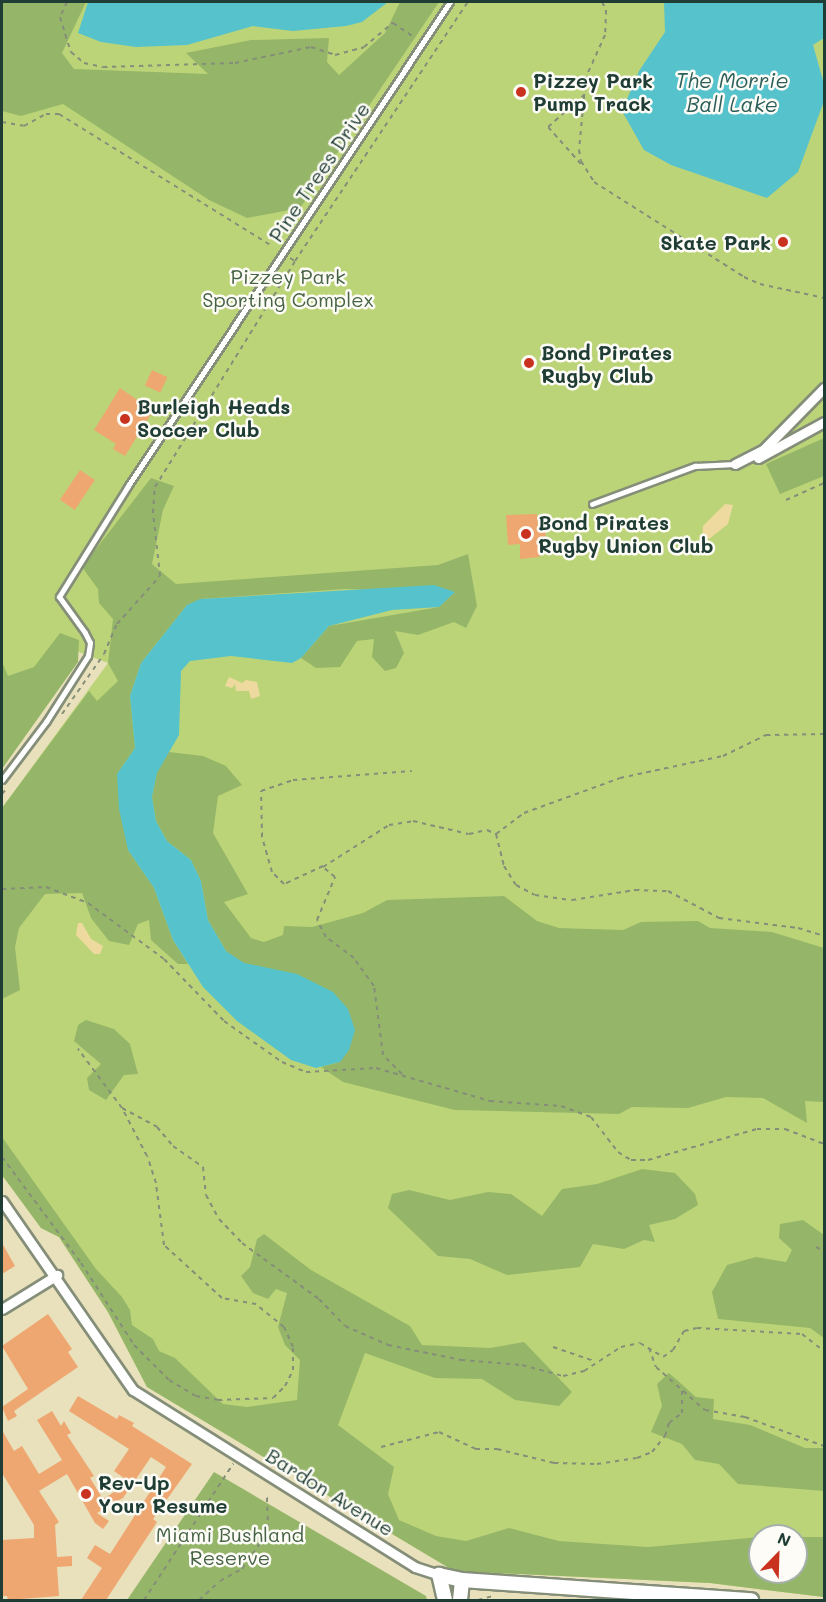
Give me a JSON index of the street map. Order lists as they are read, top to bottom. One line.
{"streets":{"street":["Bardon Avenue"],"lane":["Pine Trees Drive"]},"water":["The Morrie Ball Lake"],"parks":["Pizzey Park Sporting Complex","Miami Bushland Reserve"],"places":["Pizzey Park Pump Track","Skate Park","Bond Pirates Rugby Club","Burleigh Heads Soccer Club","Bond Pirates Rugby Union Club","Rev-Up Your Resume"],"north":"top right"}
